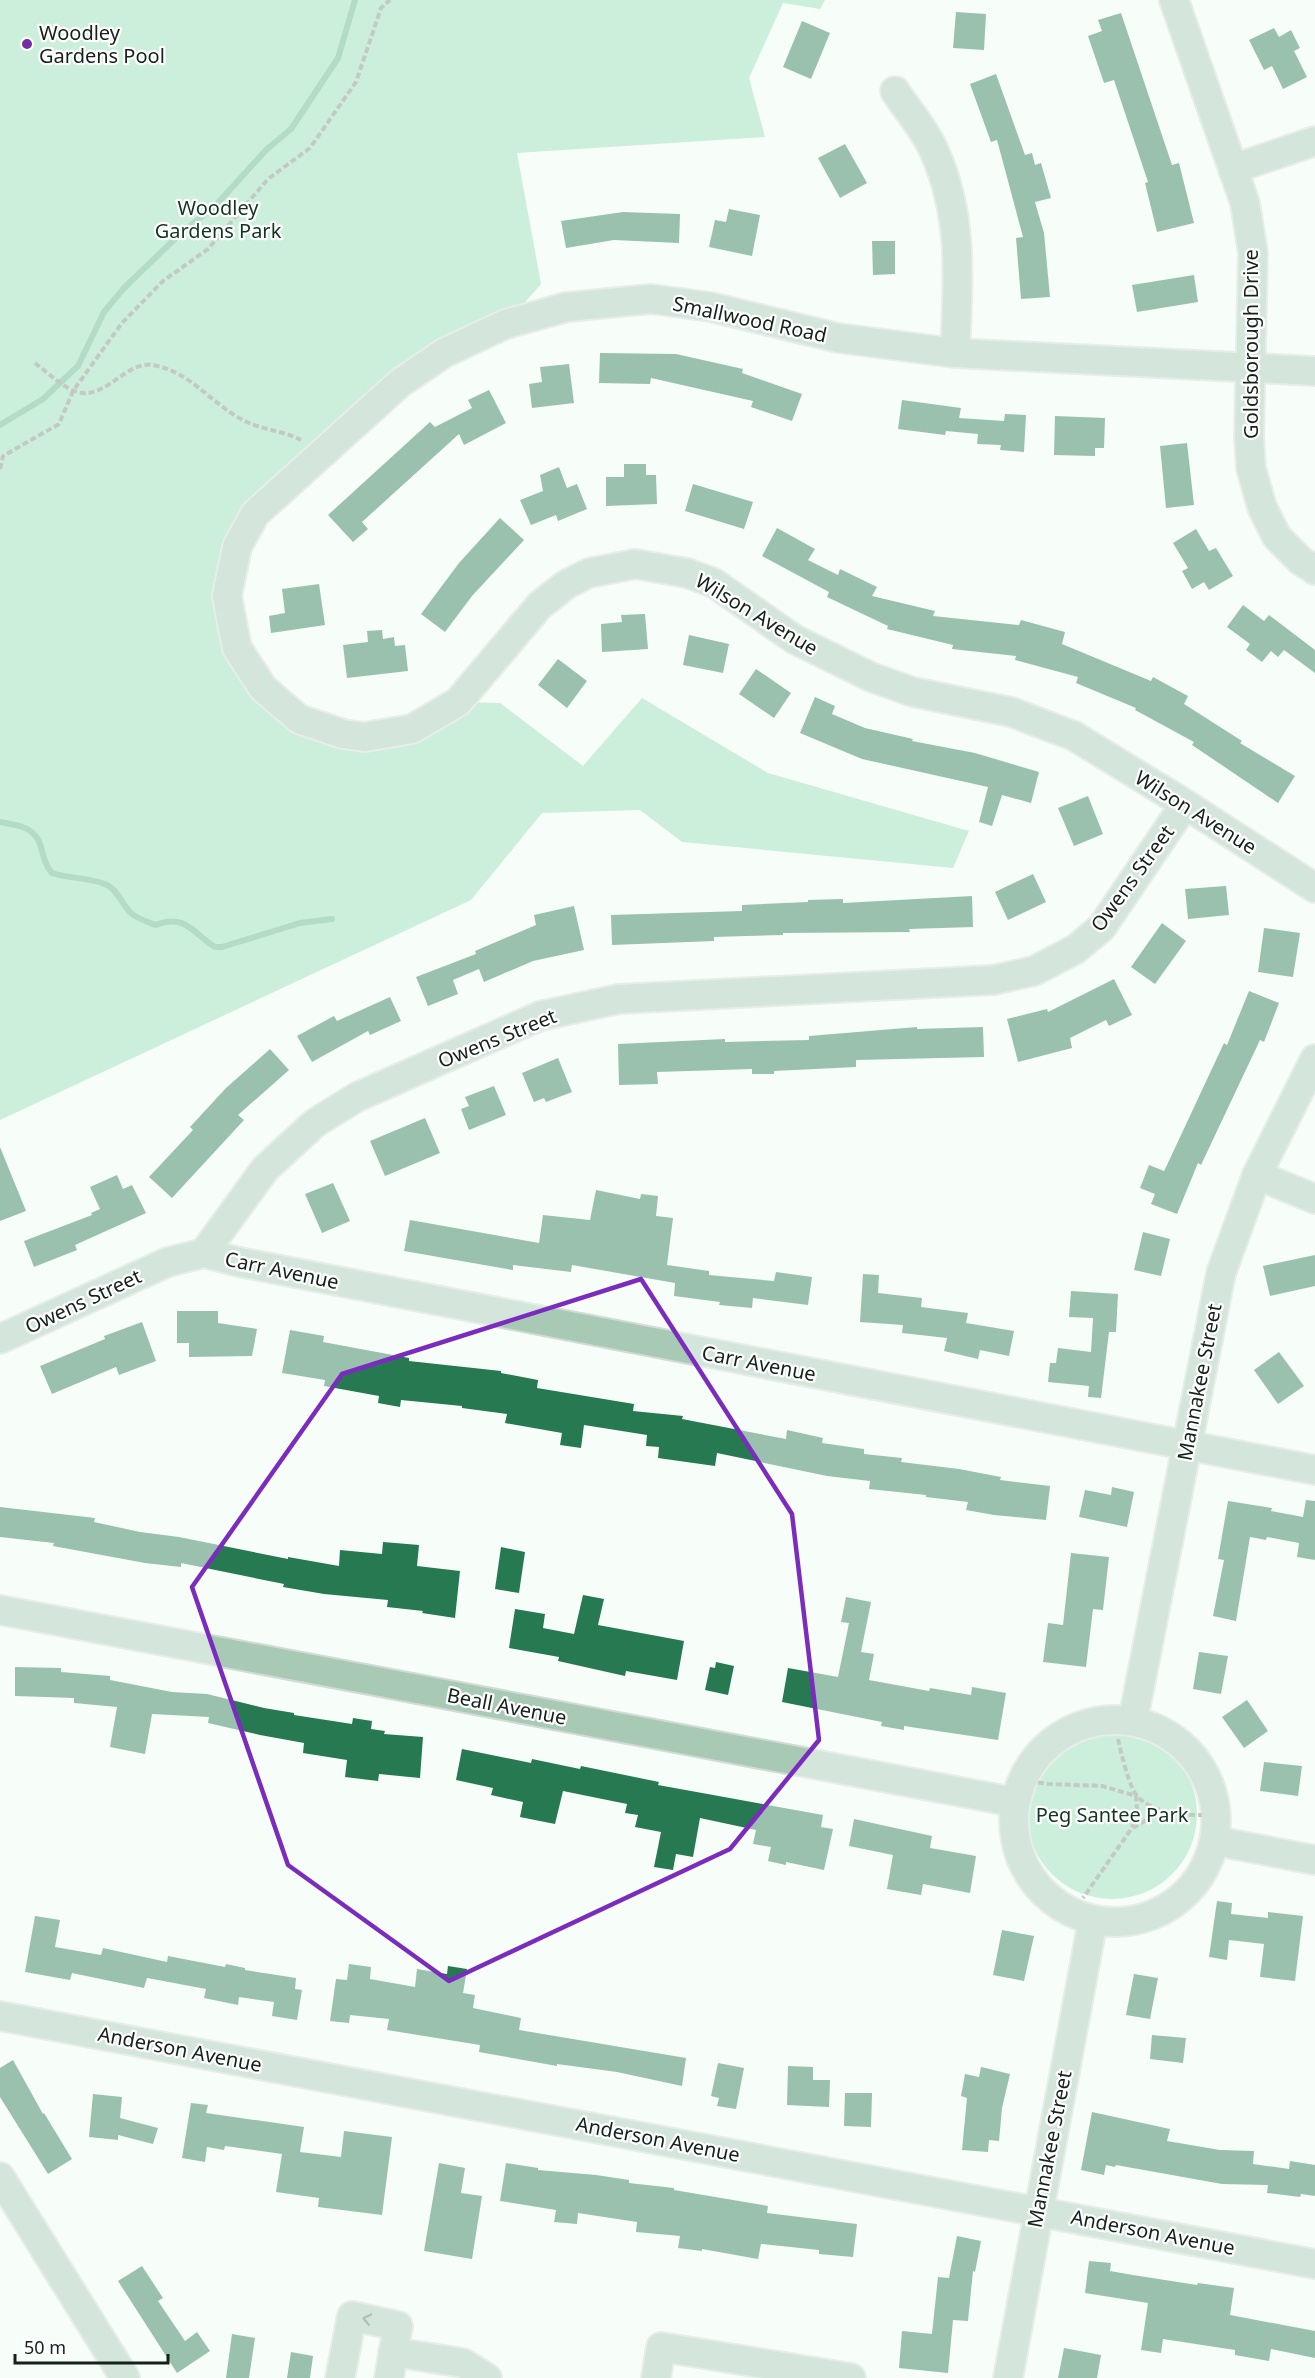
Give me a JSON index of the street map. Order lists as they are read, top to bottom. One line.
{"streets":{"street":["Smallwood Road","Goldsborough Drive","Wilson Avenue","Owens Street","Carr Avenue","Mannakee Street","Beall Avenue","Anderson Avenue"]},"crossings":[["Smallwood Road","Goldsborough Drive"],["Smallwood Road","Wilson Avenue"],["Wilson Avenue","Owens Street"],["Owens Street","Carr Avenue"],["Carr Avenue","Mannakee Street"],["Mannakee Street","Beall Avenue"],["Mannakee Street","Anderson Avenue"]],"parks":["Woodley Gardens Park","Peg Santee Park"],"places":["Woodley Gardens Pool"],"scale_bar":"50 m"}
